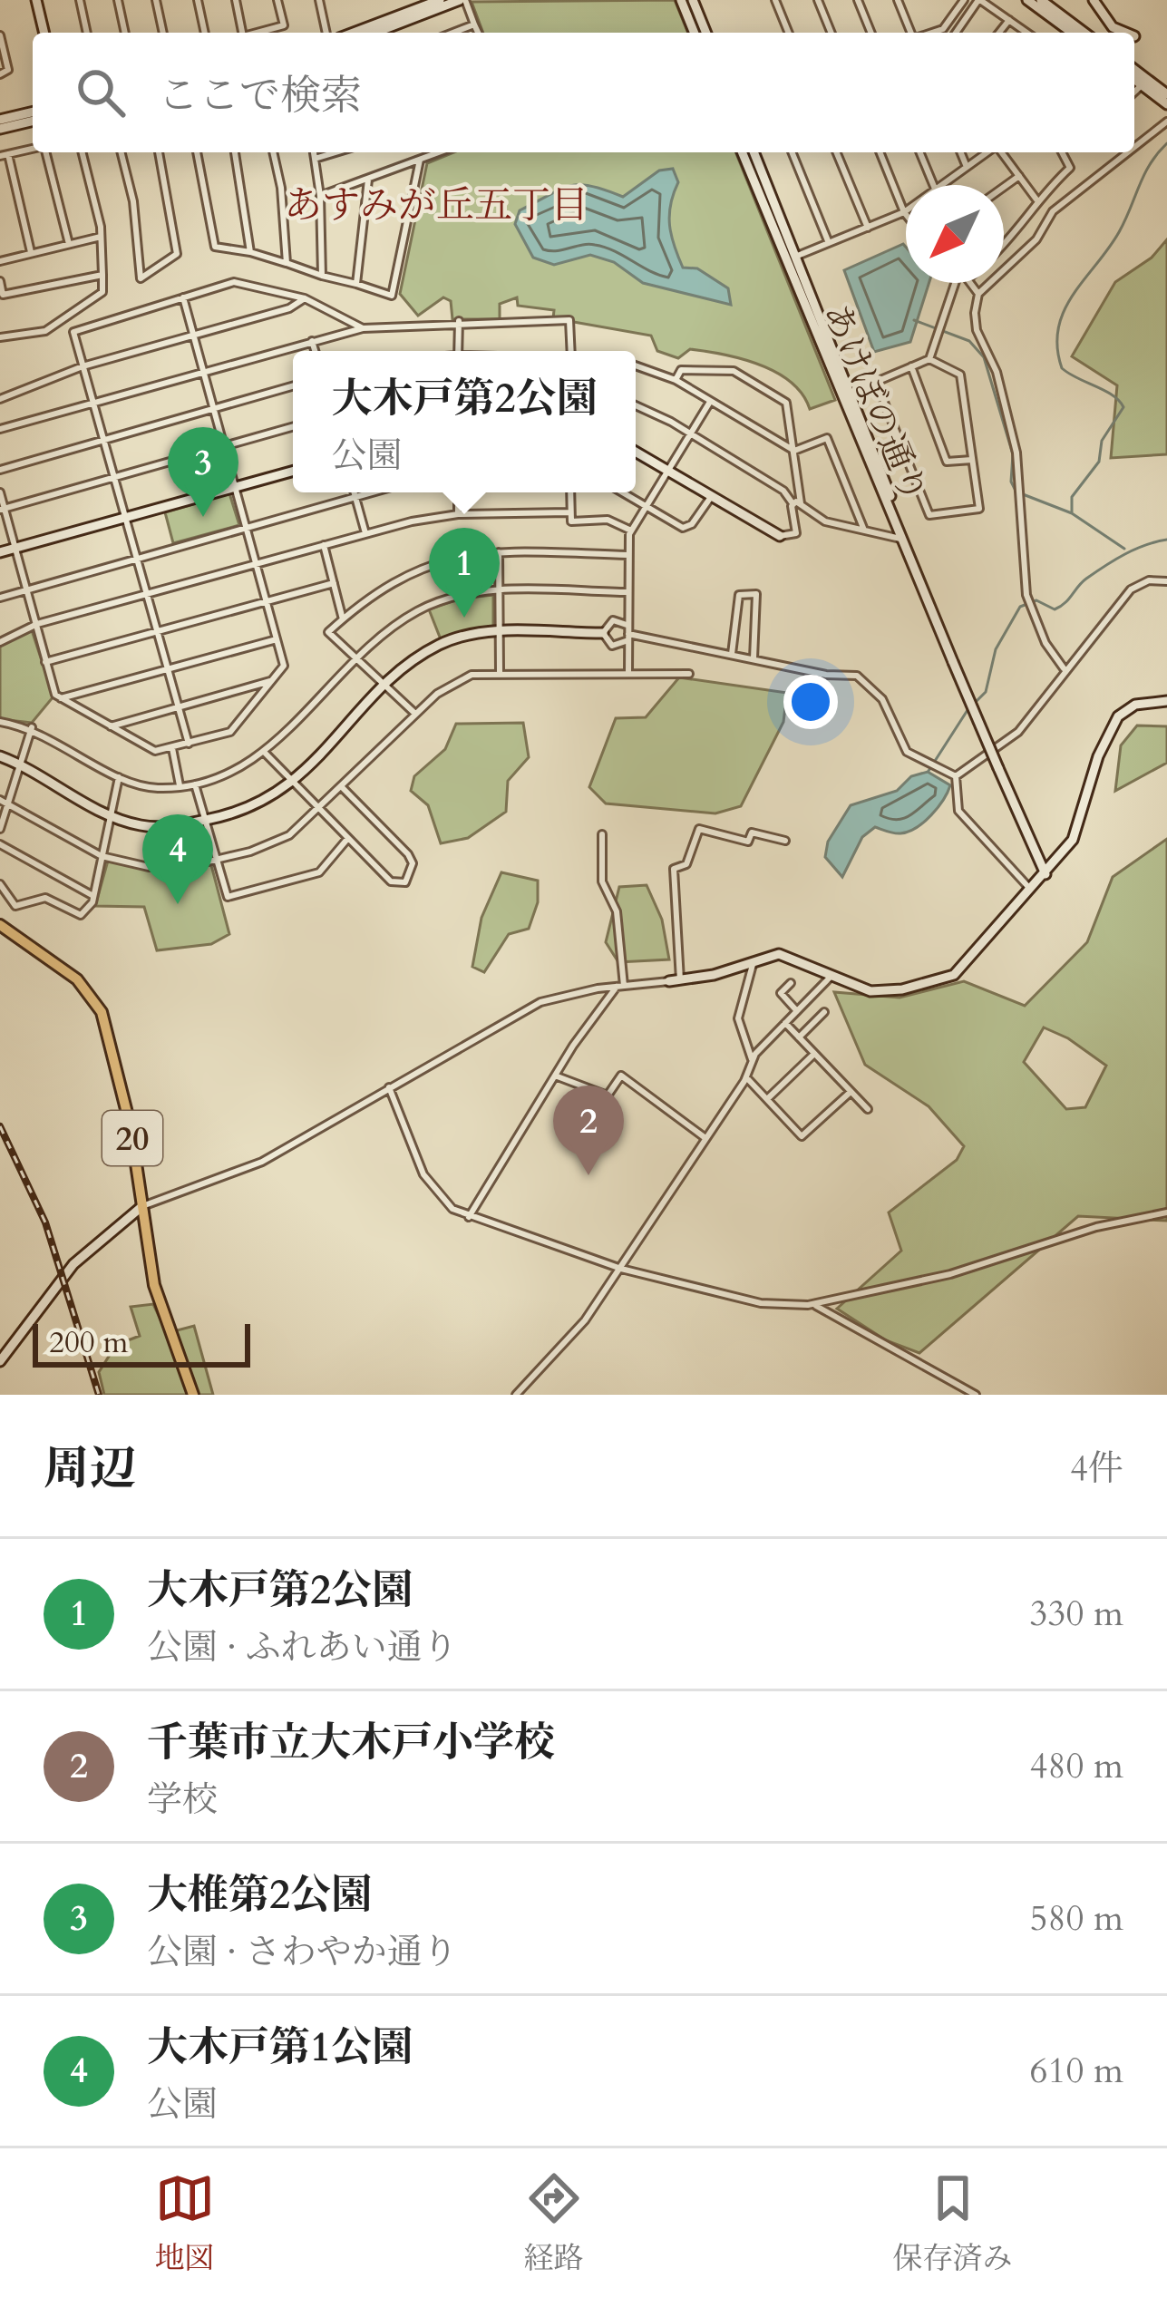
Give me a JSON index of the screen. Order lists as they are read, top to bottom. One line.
{"streets":{"main road":["20"],"street":["あけぼの通り"]},"districts":["あすみが丘五丁目"],"scale_bar":"200 m","north":"bottom left","page":{"search":"ここで検索","popup":["大木戸第2公園","公園"],"pins":["3","1","4","2"],"scale":"200 m","heading":["周辺","4件"],"list":[{"mark":"1","name":"大木戸第2公園","note":"公園 · ふれあい通り","value":"330 m"},{"mark":"2","name":"千葉市立大木戸小学校","note":"学校","value":"480 m"},{"mark":"3","name":"大椎第2公園","note":"公園 · さわやか通り","value":"580 m"},{"mark":"4","name":"大木戸第1公園","note":"公園","value":"610 m"}],"nav":["地図","経路","保存済み"]}}
